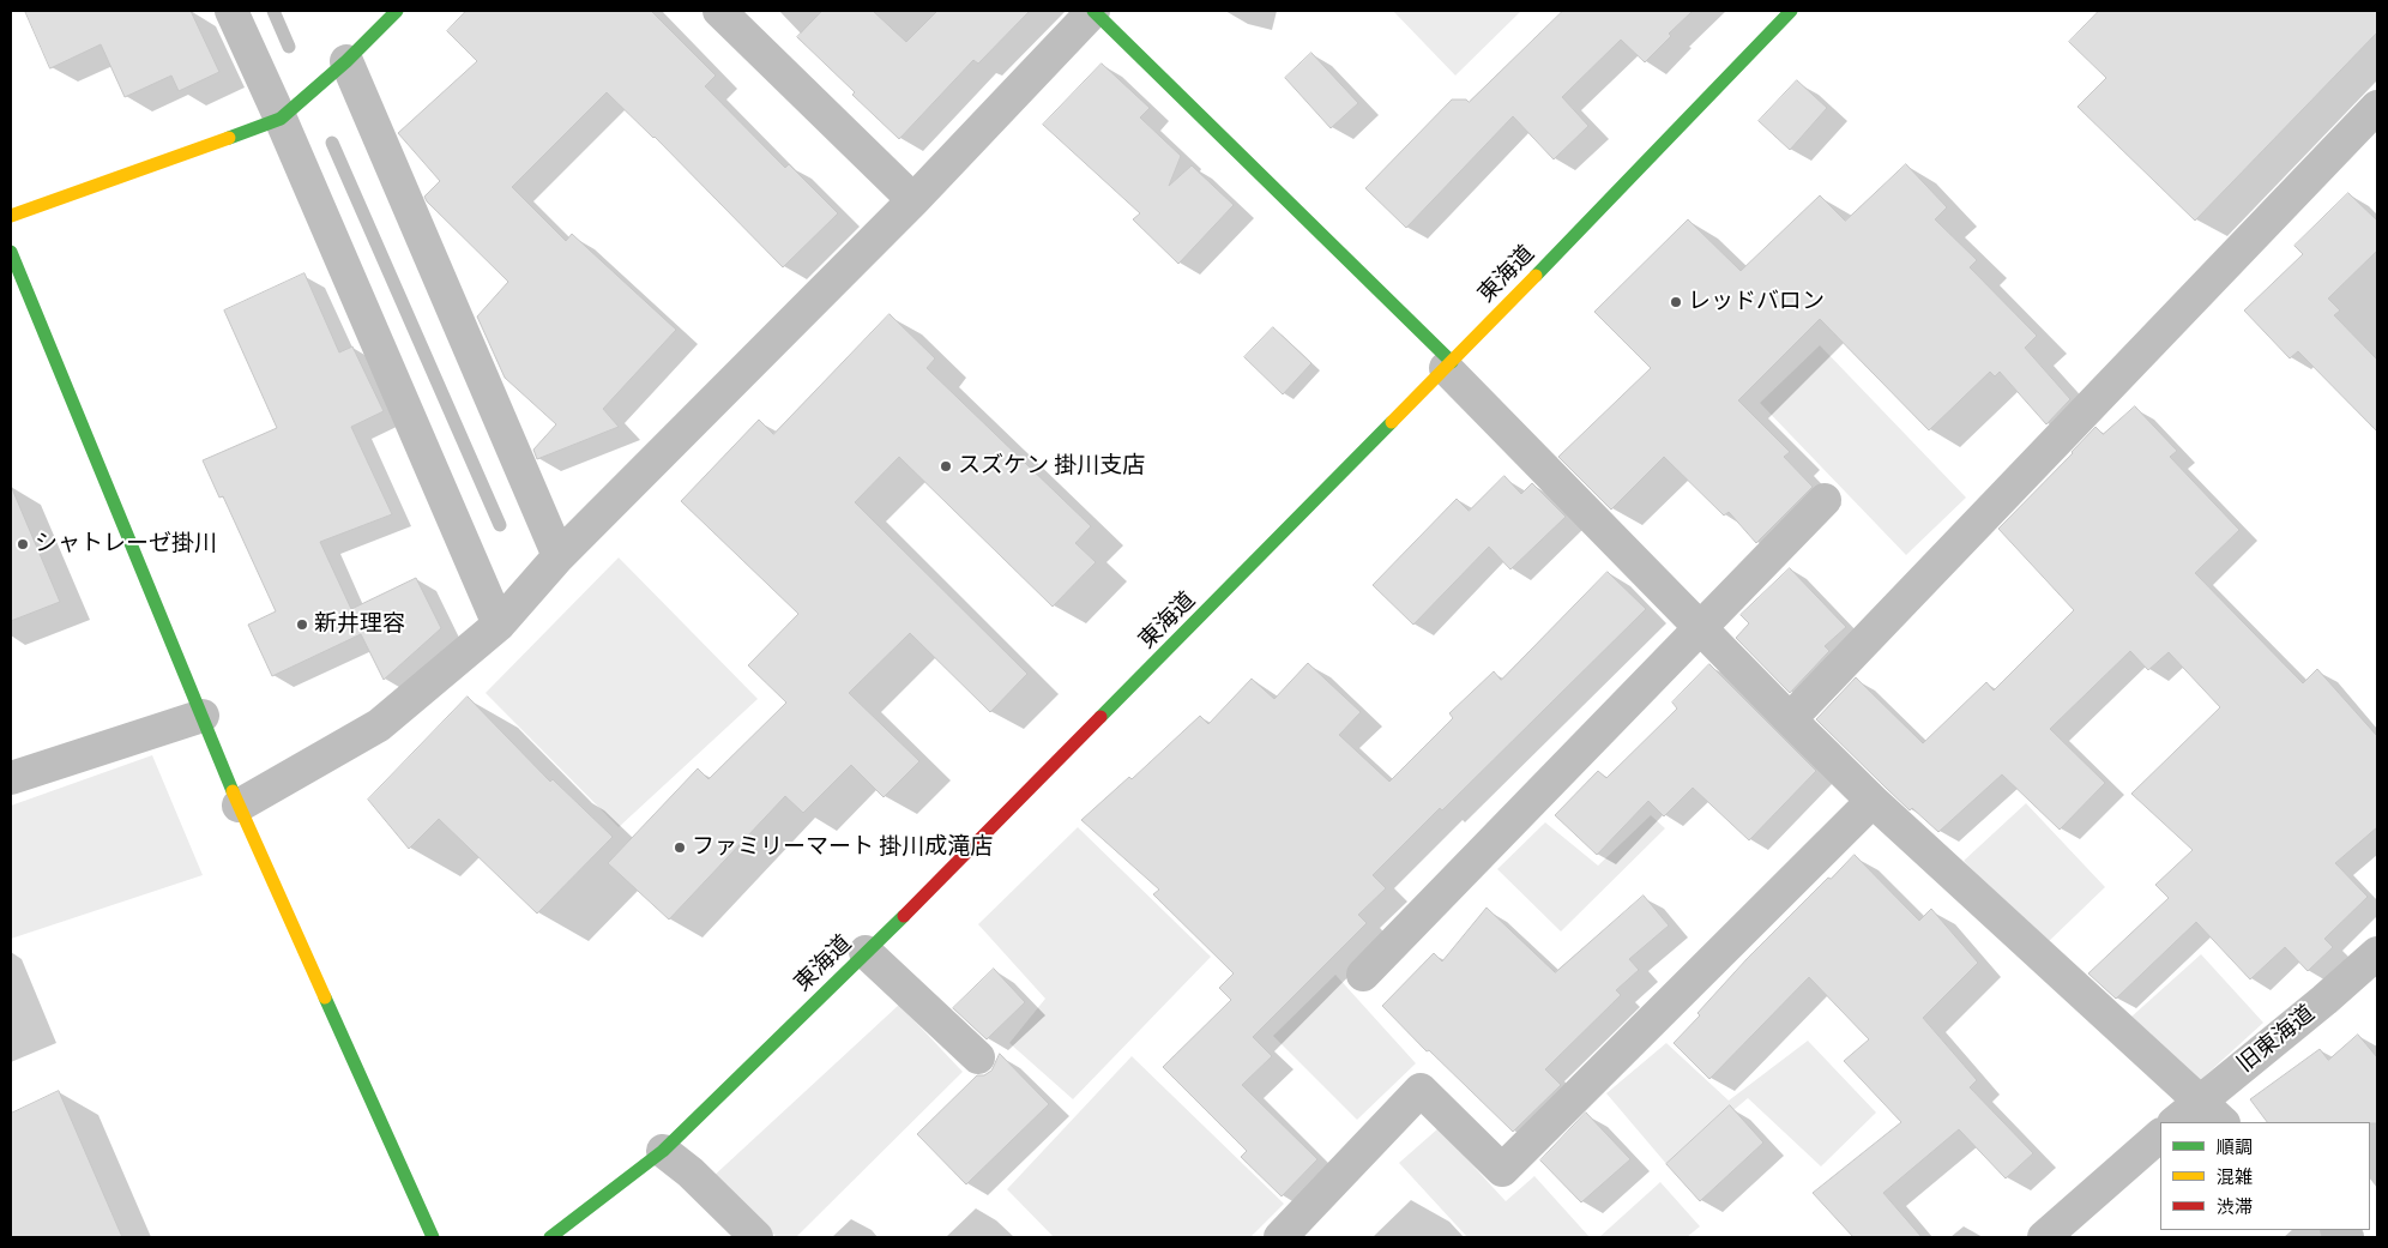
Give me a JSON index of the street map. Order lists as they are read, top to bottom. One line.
{"streets":{"street":["東海道","旧東海道"]},"places":["レッドバロン","スズケン 掛川支店","シャトレーゼ掛川","新井理容","ファミリーマート 掛川成滝店"],"legend":["順調","混雑","渋滞"]}
